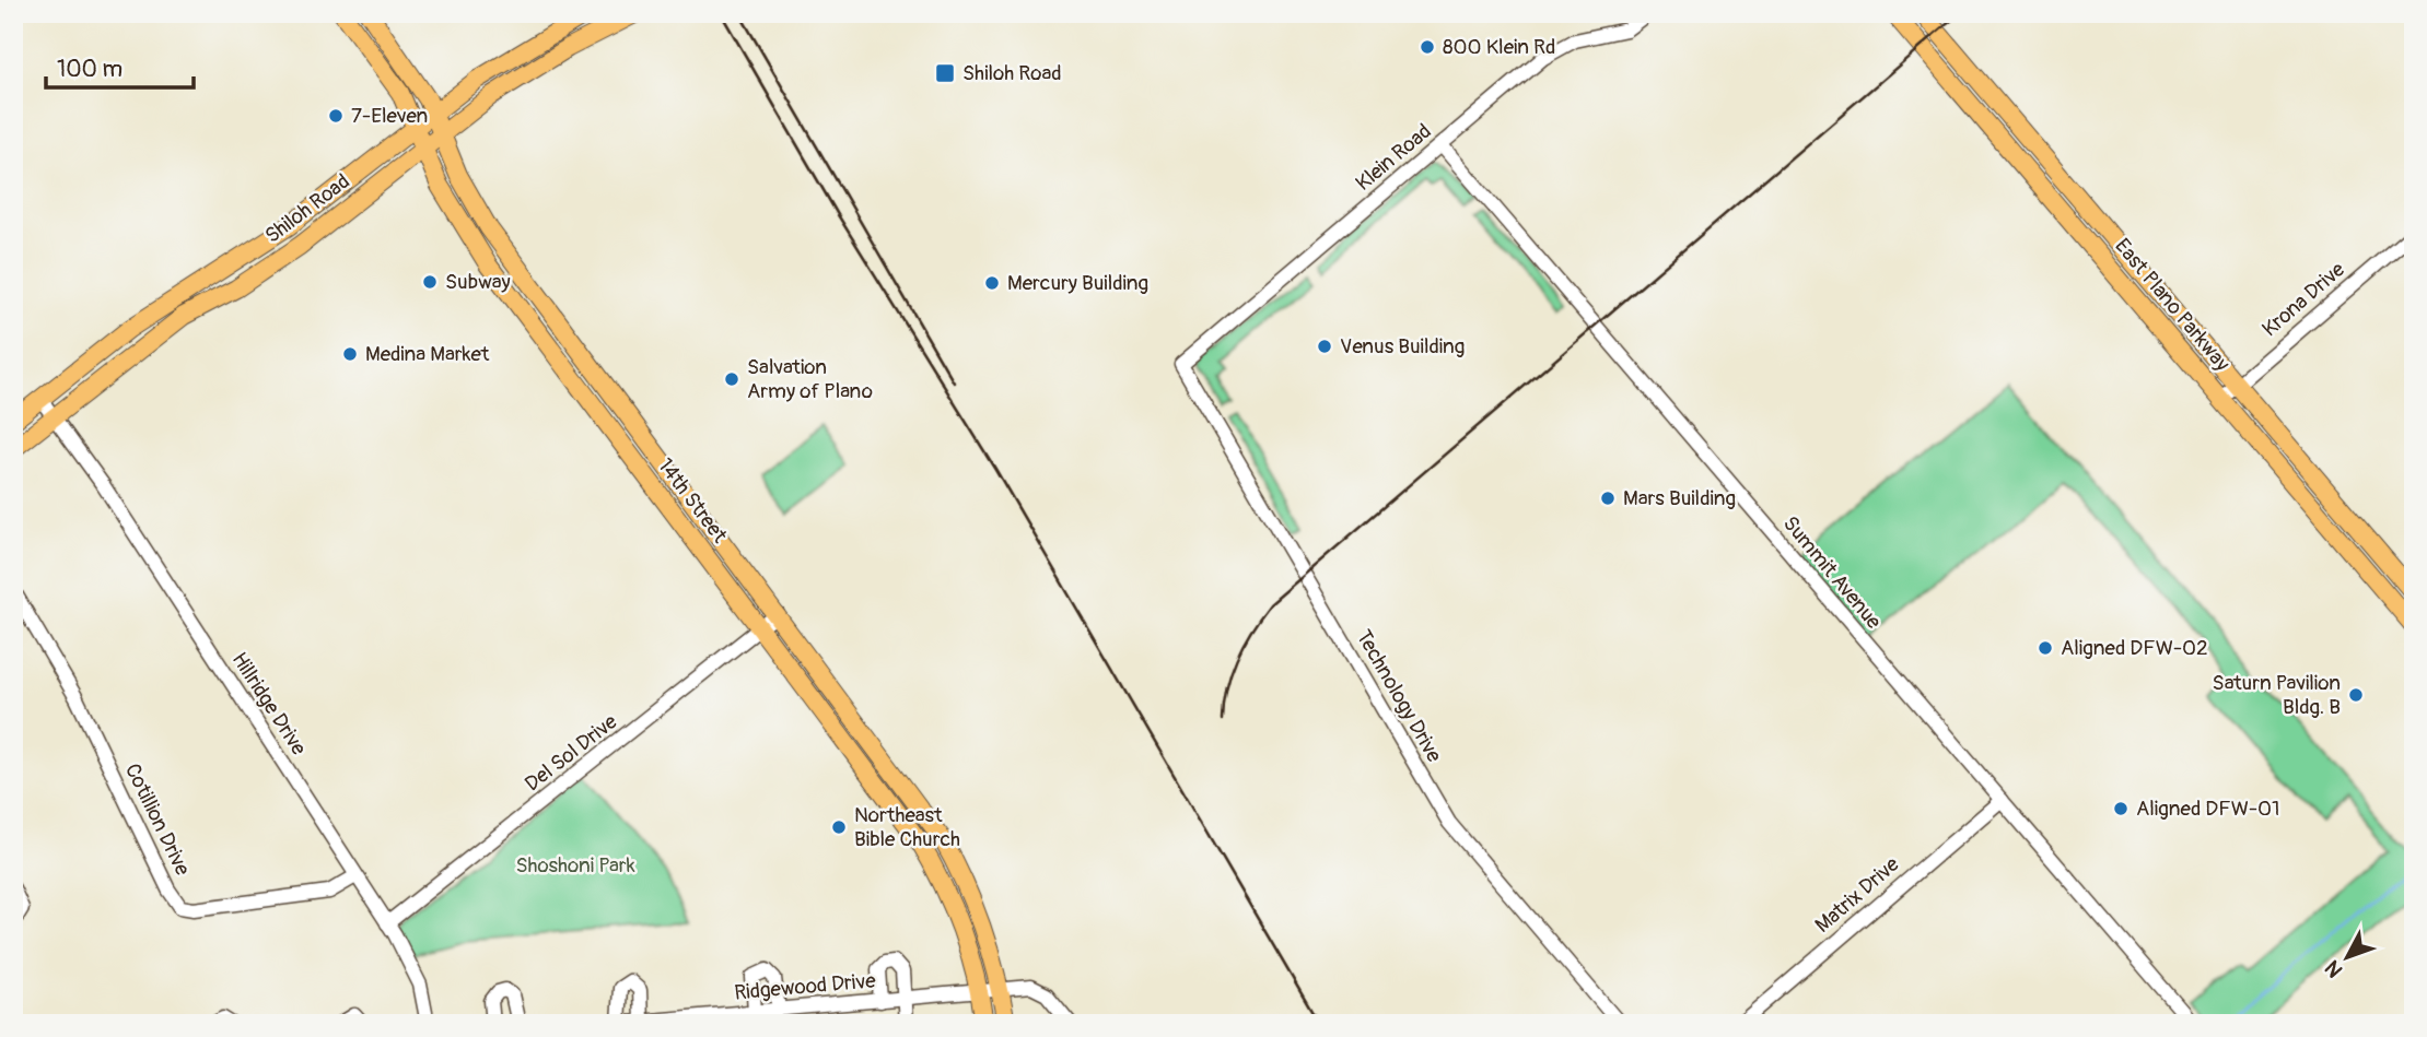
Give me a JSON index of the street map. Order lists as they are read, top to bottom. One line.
{"streets":{"main road":["Shiloh Road","East Plano Parkway","14th Street"],"street":["Klein Road","Krona Drive","Summit Avenue","Technology Drive","Hillridge Drive","Del Sol Drive","Cotillion Drive","Matrix Drive","Ridgewood Drive"]},"crossings":[["Klein Road","Summit Avenue"],["Klein Road","Technology Drive"],["Shiloh Road","14th Street"],["Shiloh Road","Hillridge Drive"],["Krona Drive","East Plano Parkway"],["14th Street","Del Sol Drive"],["14th Street","Ridgewood Drive"],["Summit Avenue","Matrix Drive"],["Hillridge Drive","Del Sol Drive"],["Hillridge Drive","Cotillion Drive"]],"parks":["Shoshoni Park"],"places":{"other":["800 Klein Rd","7-Eleven","Subway","Mercury Building","Venus Building","Medina Market","Salvation Army of Plano","Mars Building","Aligned DFW-02","Saturn Pavilion Bldg. B","Aligned DFW-01","Northeast Bible Church"],"transit":["Shiloh Road"]},"scale_bar":"100 m","north":"bottom left"}
